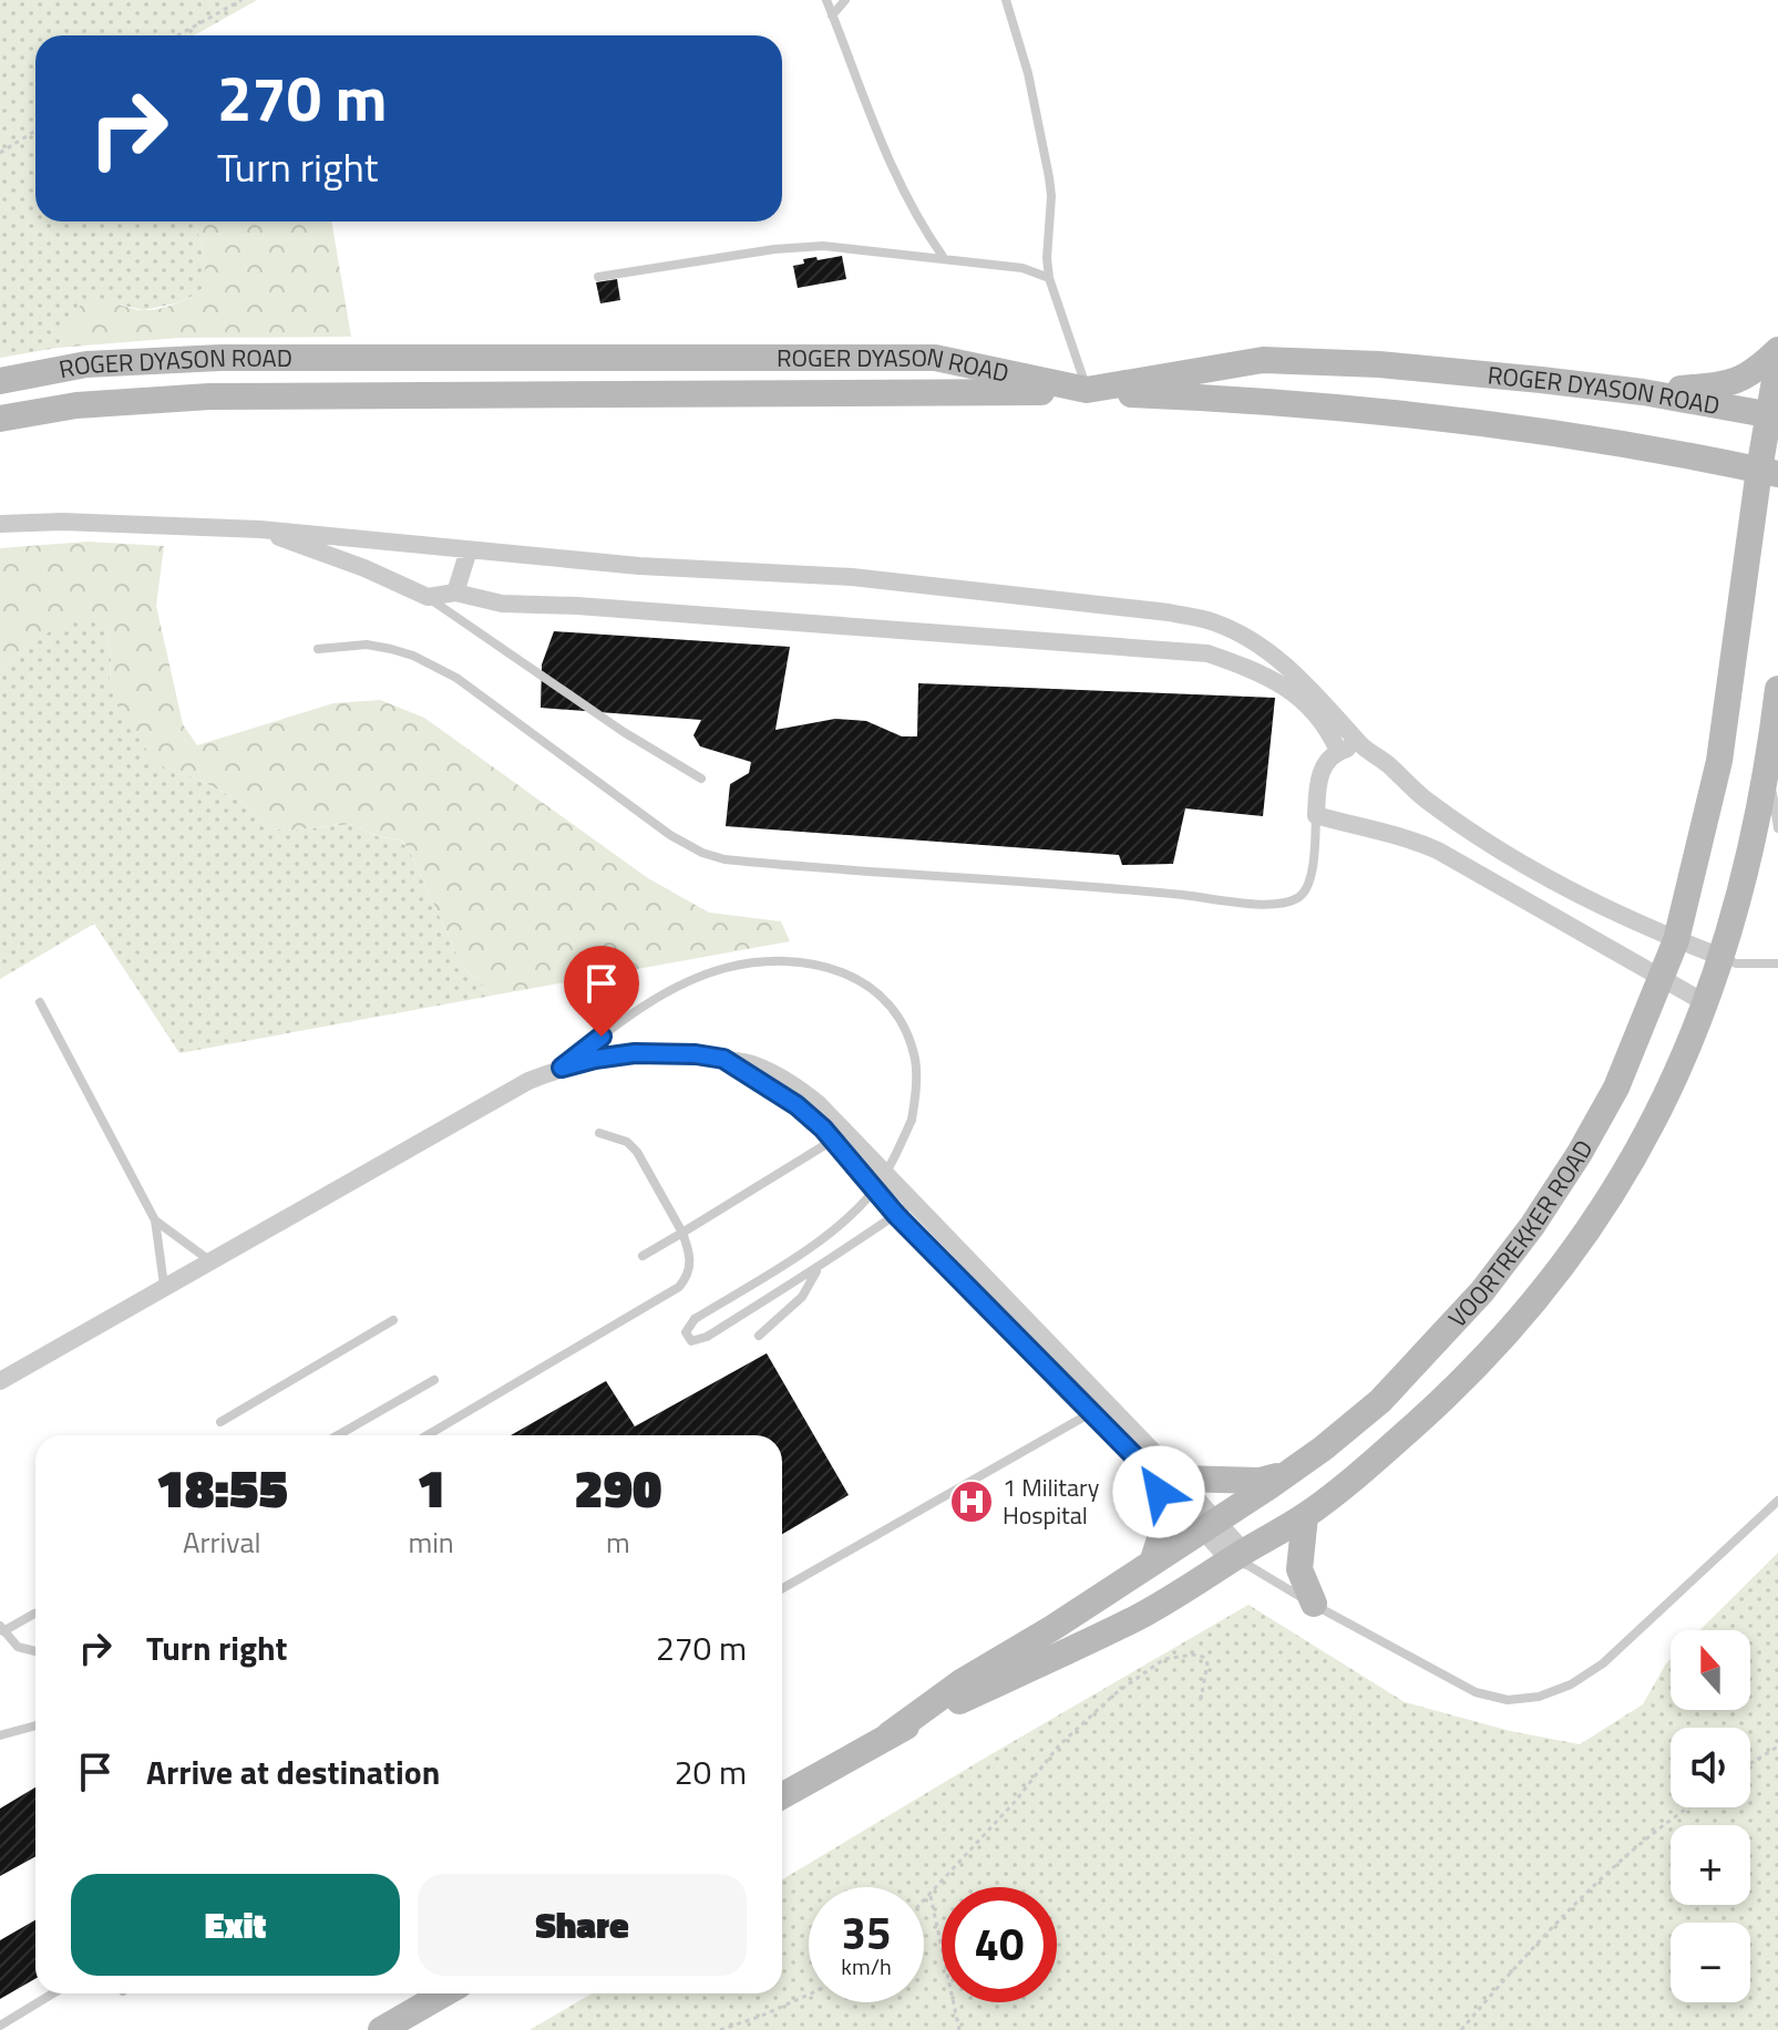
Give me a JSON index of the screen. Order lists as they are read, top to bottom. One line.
{"streets":{"main road":["ROGER DYASON ROAD","VOORTREKKER ROAD"]},"crossings":[["ROGER DYASON ROAD","VOORTREKKER ROAD"]],"places":{"hospital":["1 Military Hospital"]},"north":"top","page":{"turn":["270 m","Turn right"],"eta":["18:55","Arrival","1","min","290","m"],"list":[{"name":"Turn right","value":"270 m"},{"name":"Arrive at destination","value":"20 m"}],"map_buttons":["+","−"],"buttons":["Exit","Share"],"speed":"35 km/h","limit":"40"}}
